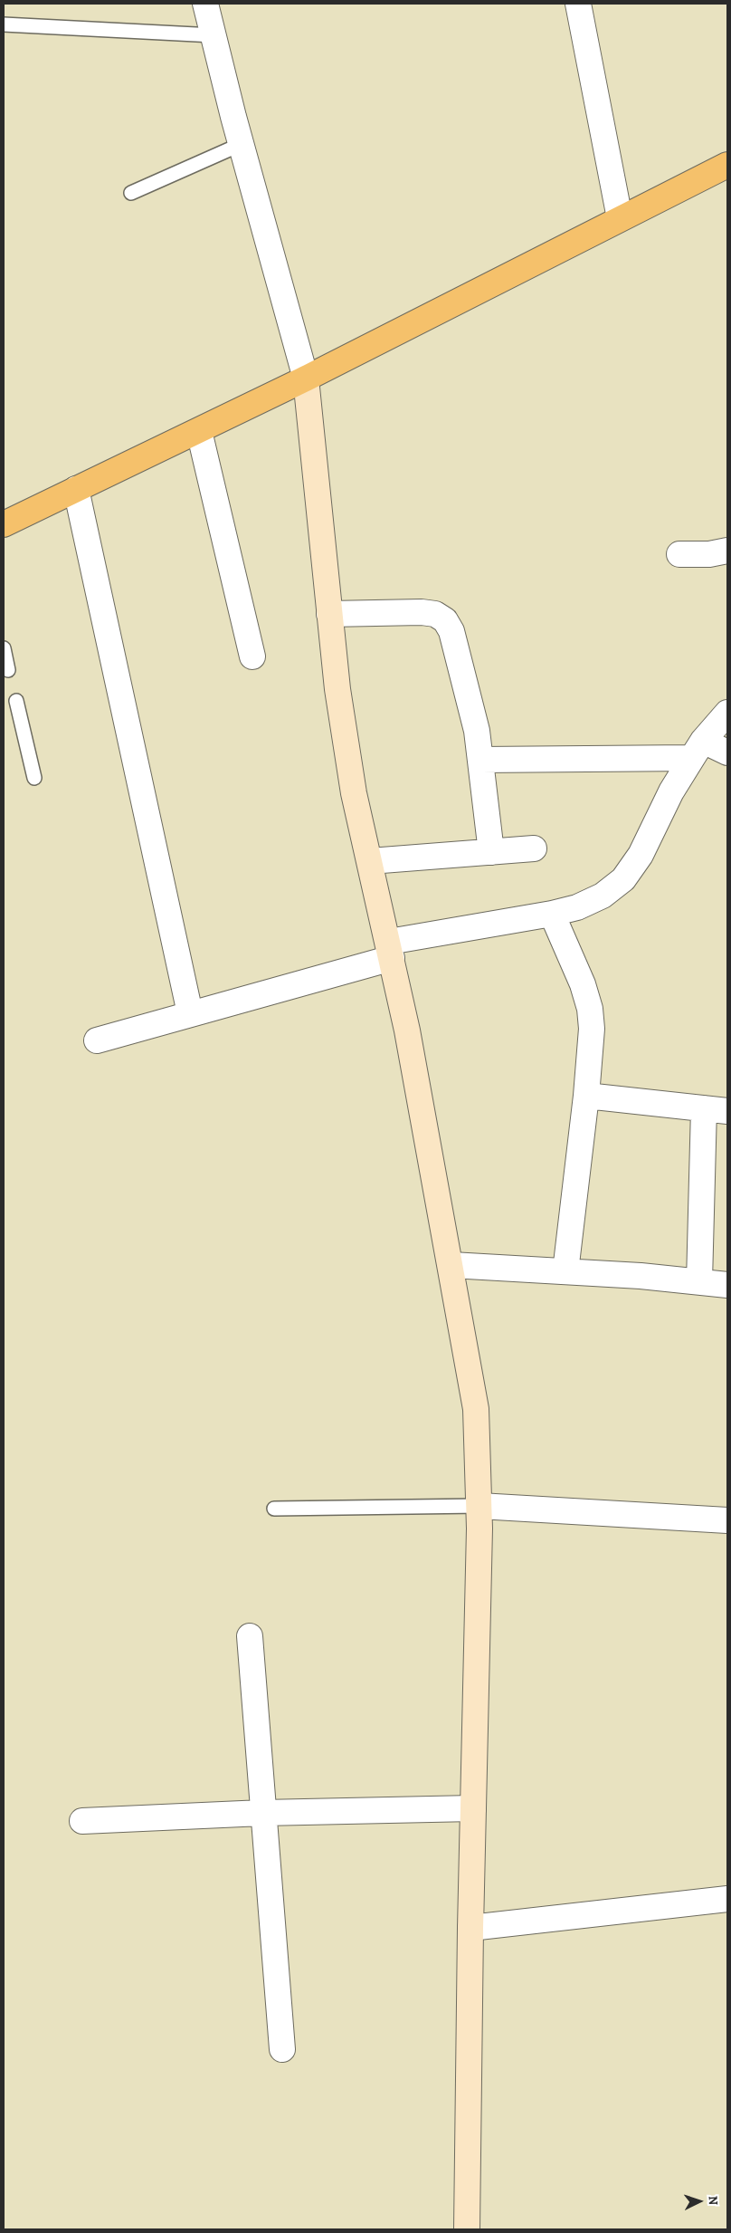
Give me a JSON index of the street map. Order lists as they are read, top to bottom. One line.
{"north":"right"}
